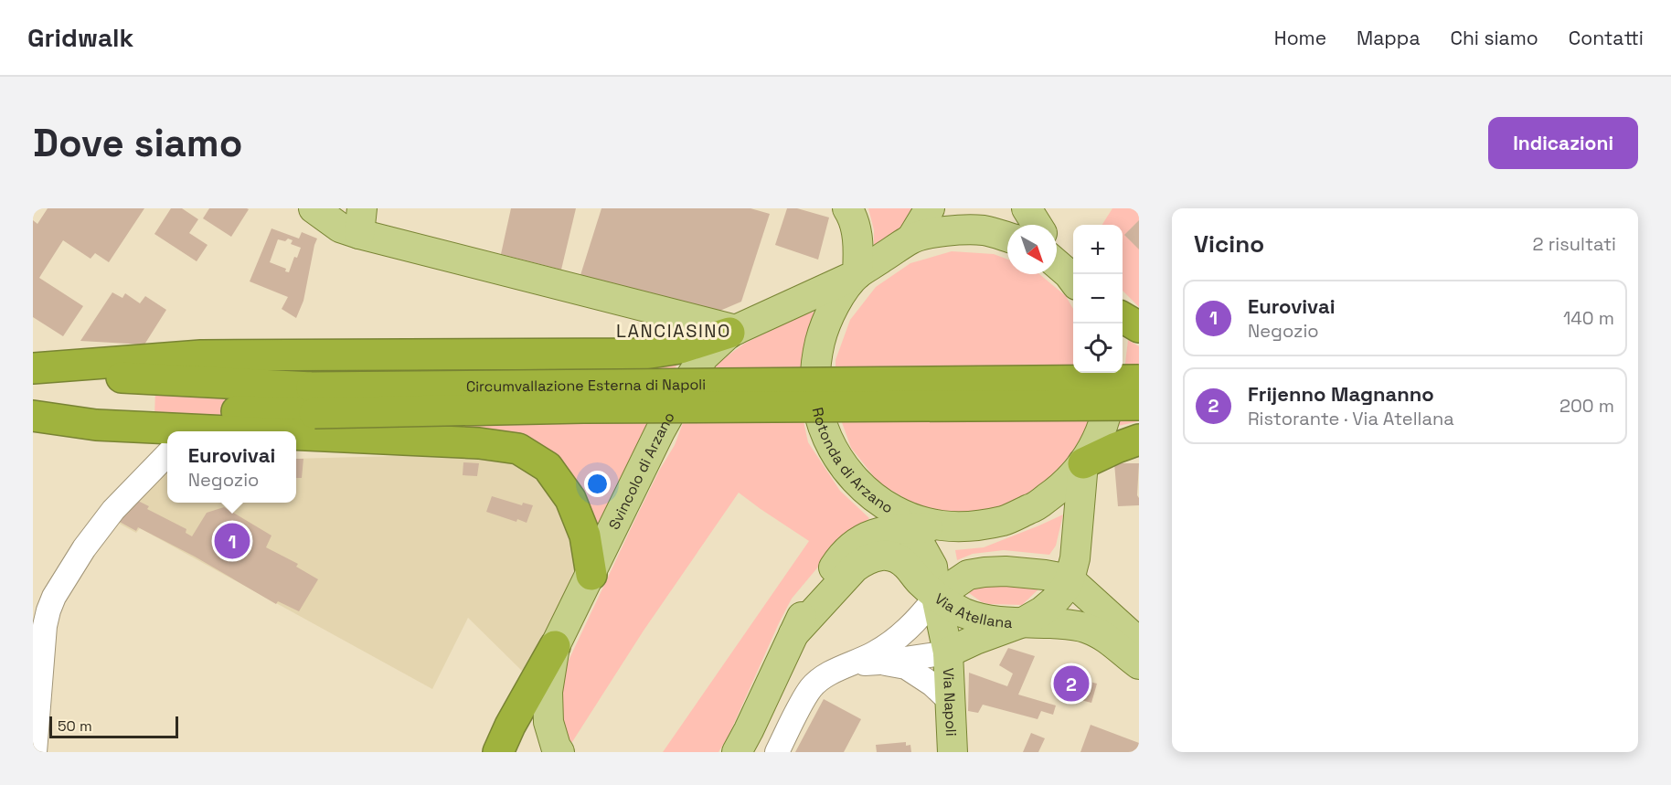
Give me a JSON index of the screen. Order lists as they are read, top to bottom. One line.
{"streets":{"highway":["Circumvallazione Esterna di Napoli"],"main road":["Rotonda di Arzano","Svincolo di Arzano","Via Atellana","Via Napoli"]},"crossings":[["Rotonda di Arzano","Svincolo di Arzano"],["Via Atellana","Via Napoli"]],"districts":["LANCIASINO"],"scale_bar":"50 m","north":"bottom right","page":{"header":"Gridwalk","nav":["Home","Mappa","Chi siamo","Contatti"],"buttons":"Indicazioni","title":"Dove siamo","heading":["Vicino","2 risultati"],"map_buttons":["+","−"],"list":[{"mark":"1","name":"Eurovivai","note":"Negozio","value":"140 m"},{"mark":"2","name":"Frijenno Magnanno","note":"Ristorante · Via Atellana","value":"200 m"}],"popup":["Eurovivai","Negozio"],"pins":["1","2"],"scale":"50 m"}}
